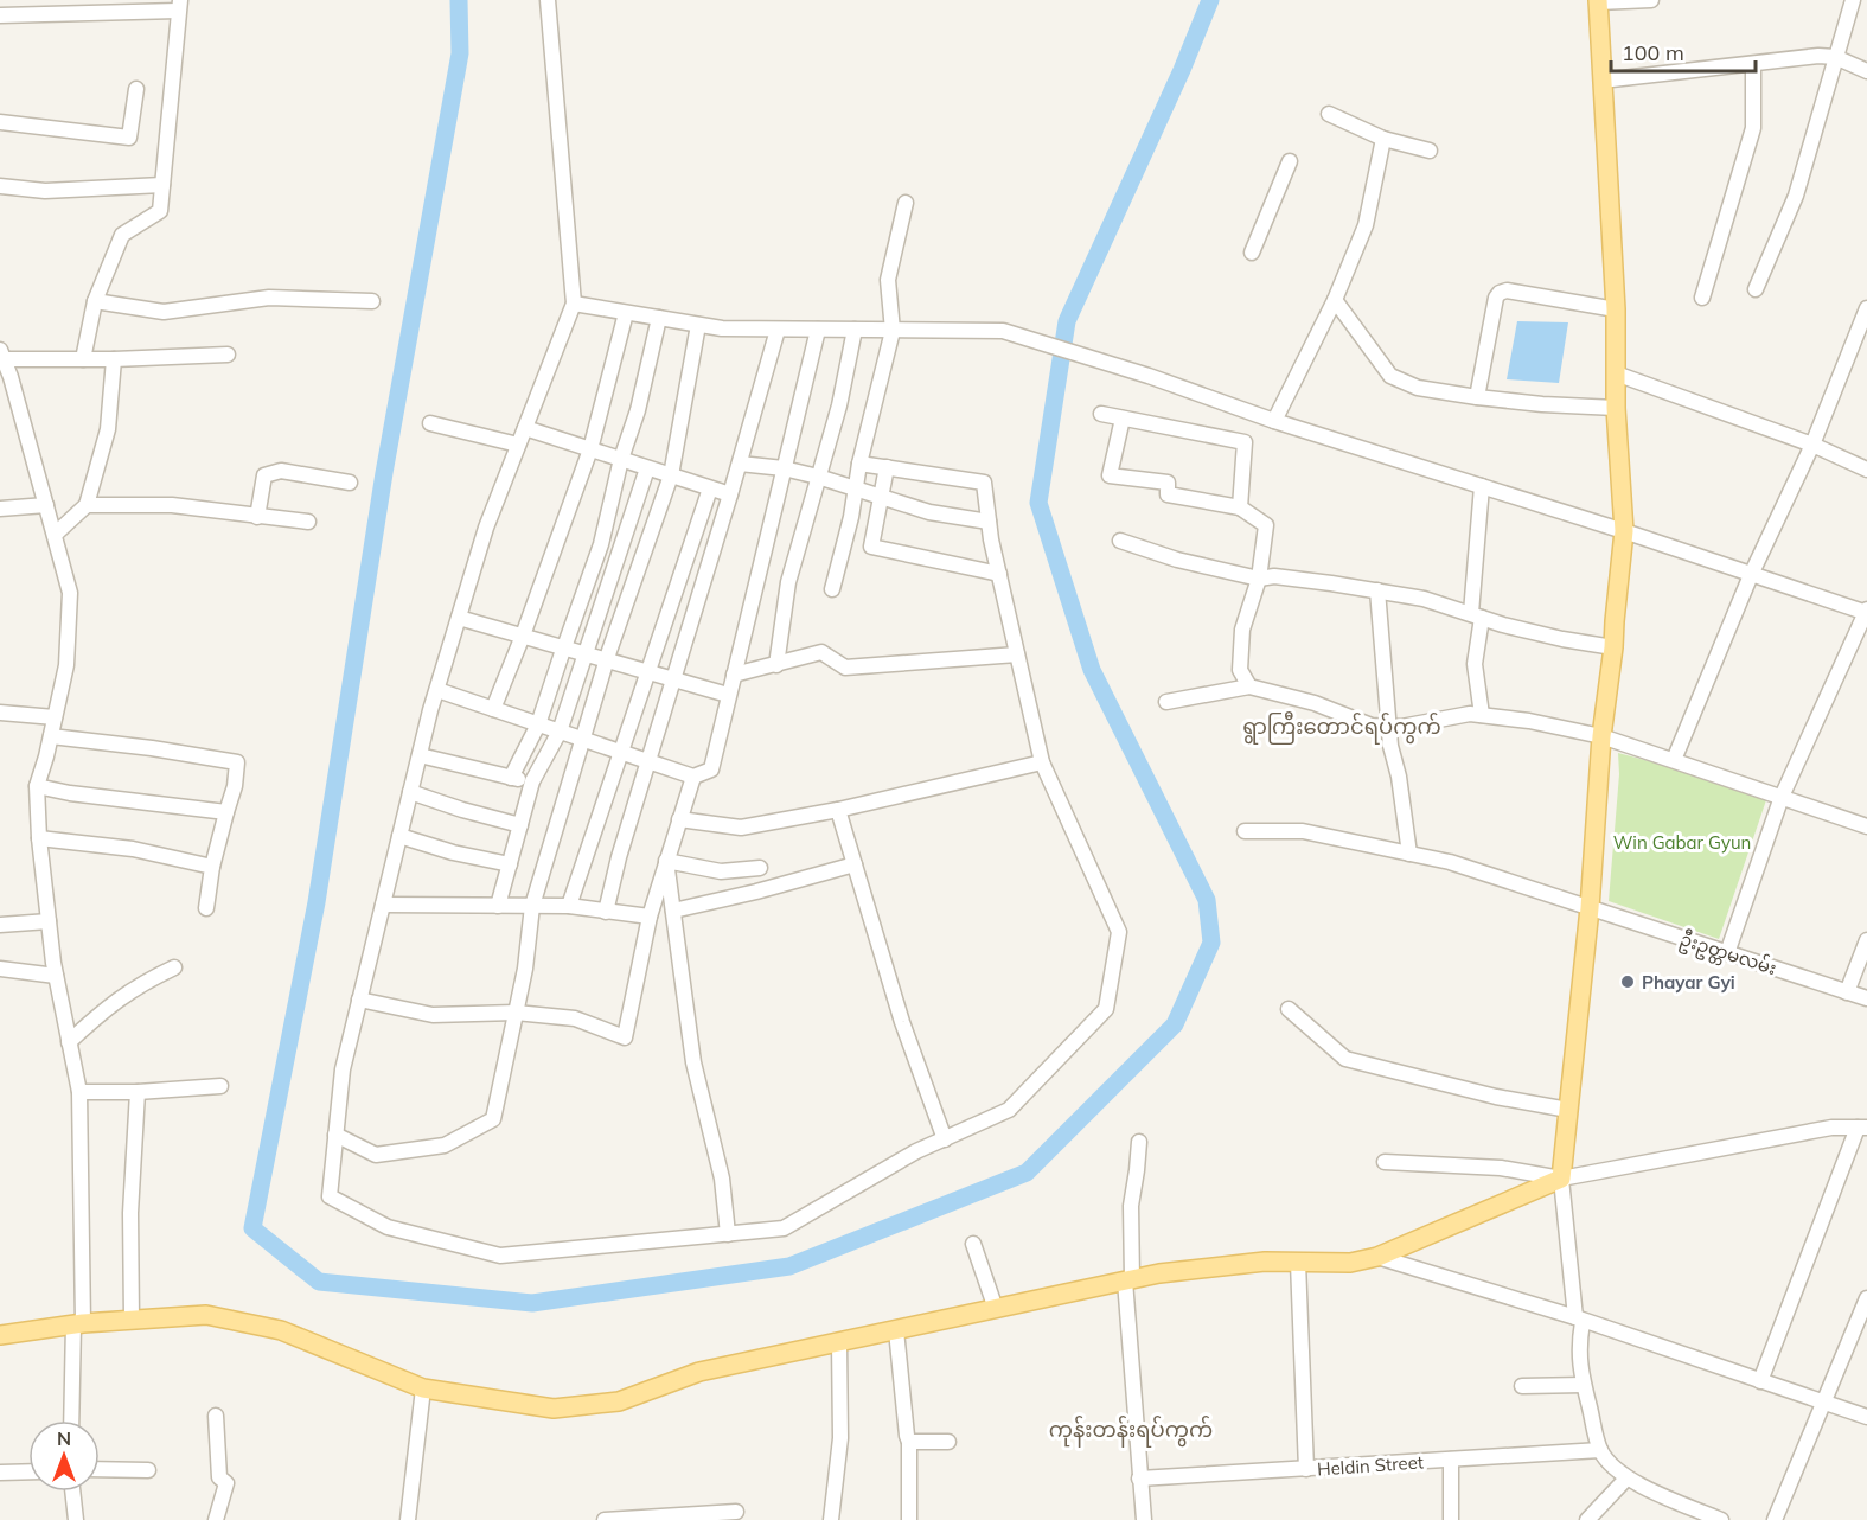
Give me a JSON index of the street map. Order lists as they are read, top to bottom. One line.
{"streets":{"street":["ဦးဥတ္တမလမ်း","Heldin Street"]},"districts":["ရွာကြီးတောင်ရပ်ကွက်","ကုန်းတန်းရပ်ကွက်"],"parks":["Win Gabar Gyun"],"places":["Phayar Gyi"],"scale_bar":"100 m","north":"top"}
